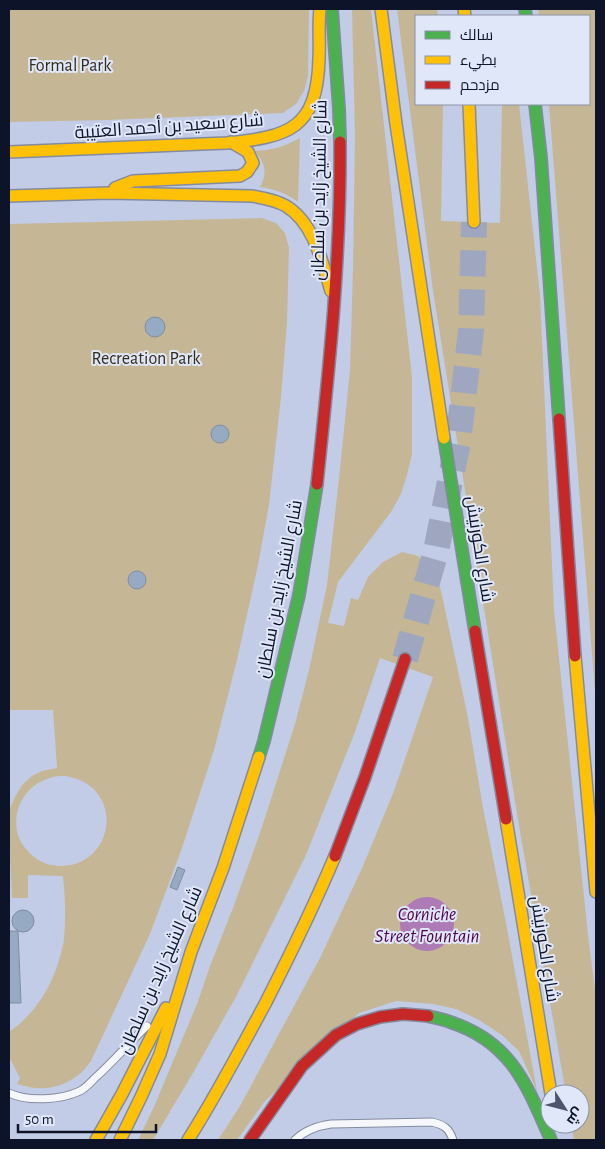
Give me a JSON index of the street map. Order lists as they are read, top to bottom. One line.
{"streets":{"main road":["شارع سعيد بن أحمد العتيبة","شارع الشيخ زايد بن سلطان","شارع الكورنيش"]},"water":["Corniche Street Fountain"],"parks":["Formal Park","Recreation Park"],"legend":["سالك","بطيء","مزدحم"],"scale_bar":"50 m","north":"bottom right"}
